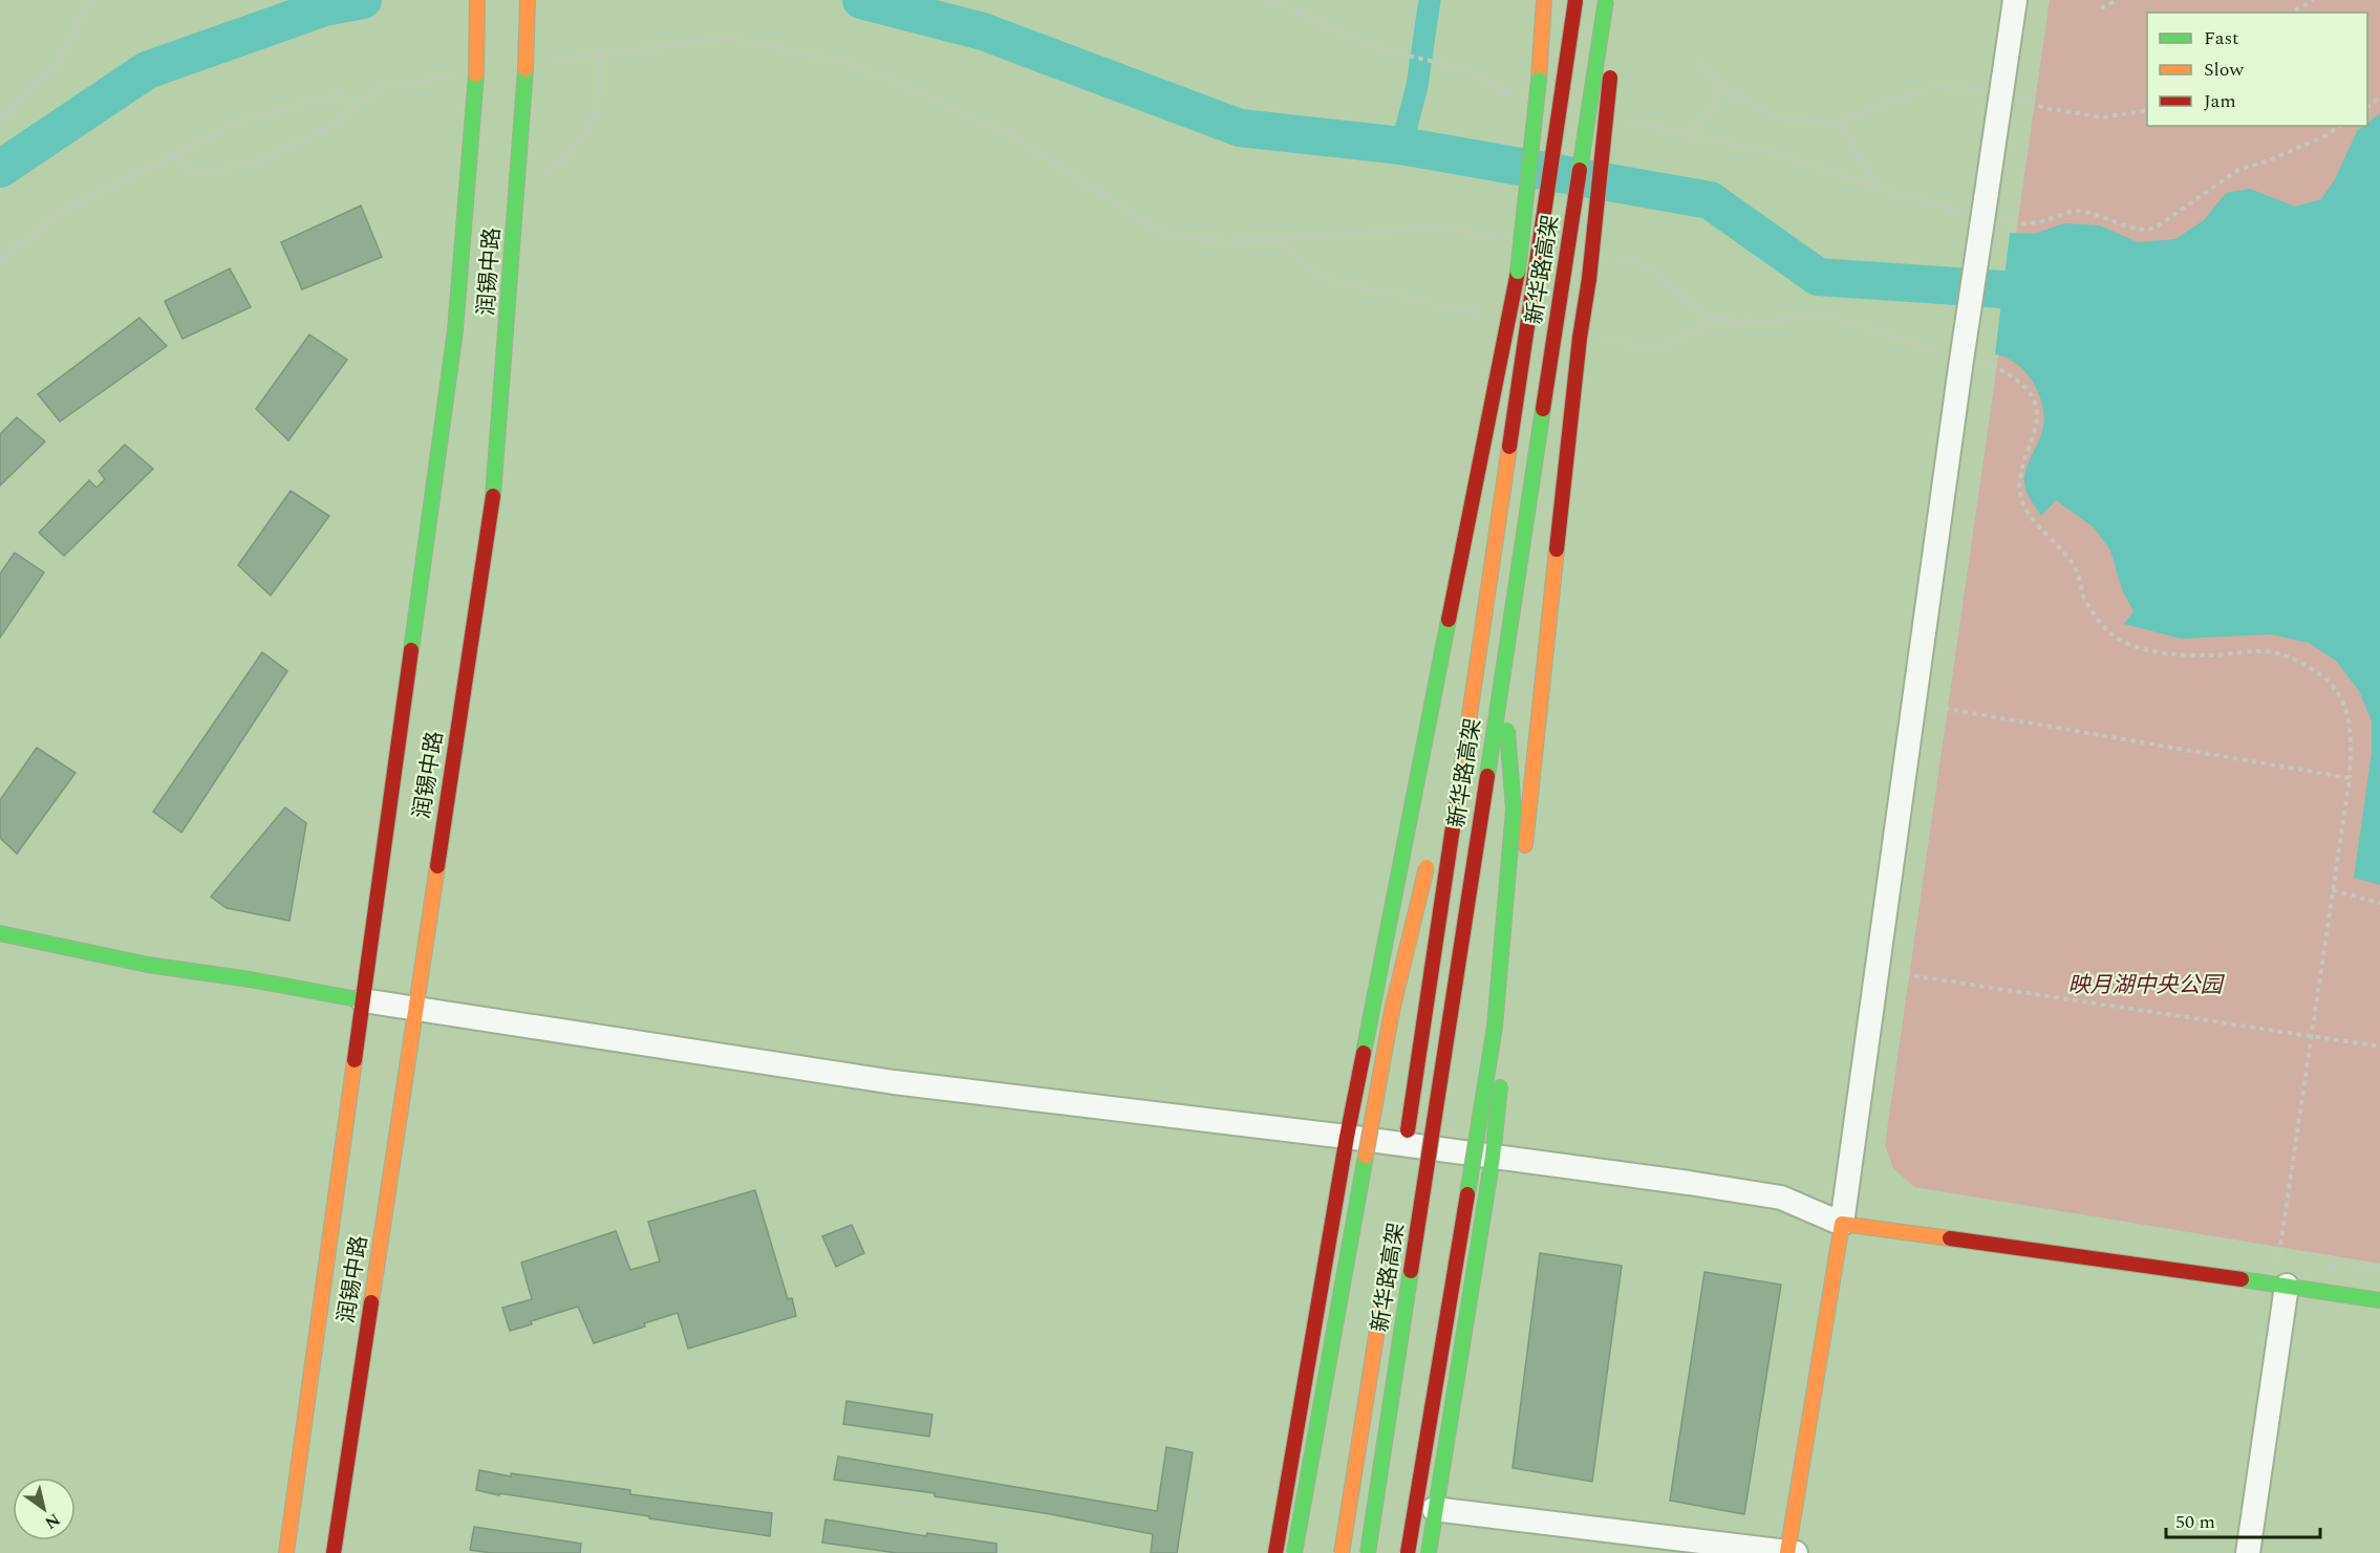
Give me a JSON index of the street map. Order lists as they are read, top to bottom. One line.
{"streets":{"main road":["新华路高架","润锡中路"]},"parks":["映月湖中央公园"],"legend":["Fast","Slow","Jam"],"scale_bar":"50 m","north":"bottom right"}
